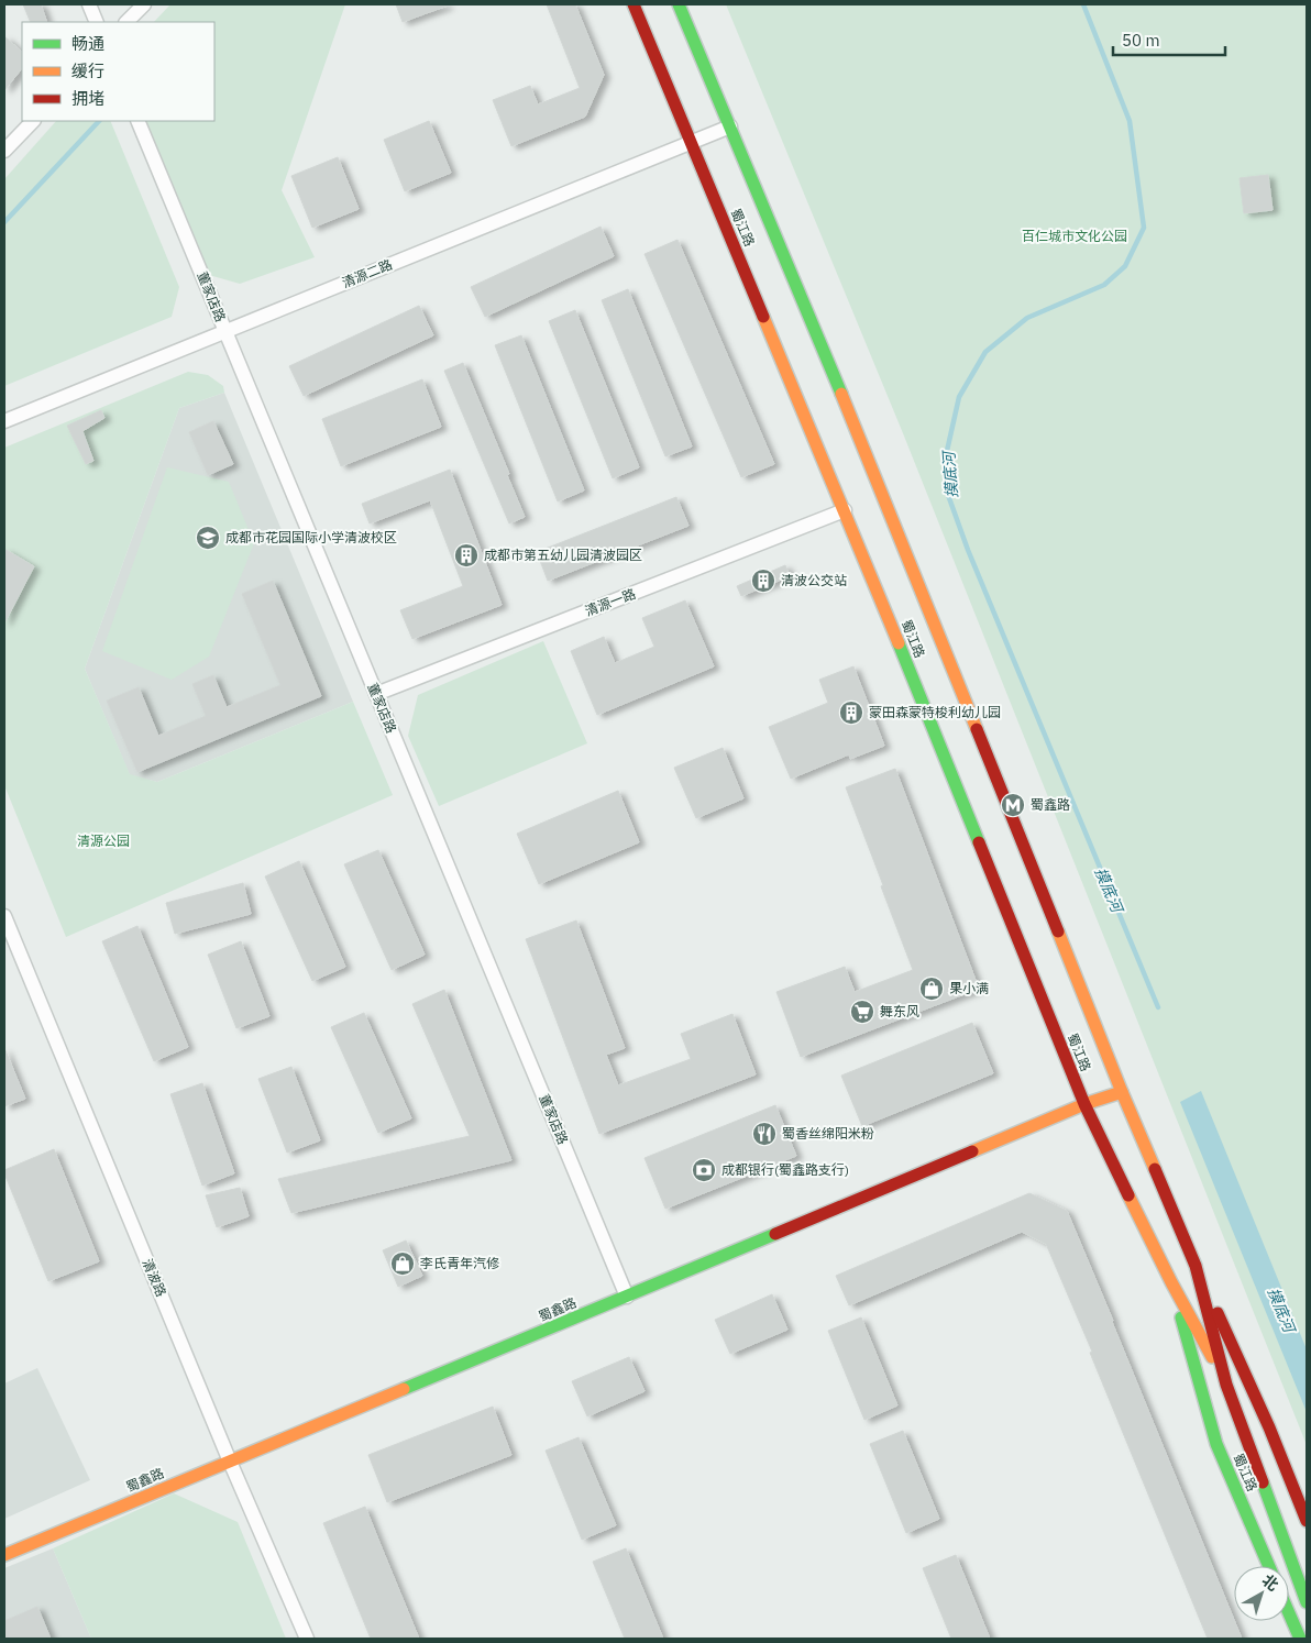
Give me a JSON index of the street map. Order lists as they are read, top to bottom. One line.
{"streets":{"street":["蜀江路","清源二路","董家店路","清源一路","清波路","蜀鑫路"]},"crossings":[["蜀江路","清源二路"],["蜀江路","清源一路"],["蜀江路","蜀鑫路"],["清源二路","董家店路"],["董家店路","清源一路"],["董家店路","蜀鑫路"],["清波路","蜀鑫路"]],"water":["摸底河"],"parks":["百仁城市文化公园","清源公园"],"places":{"school or university":["成都市花园国际小学清波校区"],"building":["成都市第五幼儿园清波园区","清波公交站","蒙田森蒙特梭利幼儿园"],"metro station":["蜀鑫路"],"shop":["果小满","李氏青年汽修"],"supermarket":["舞东风"],"restaurant":["蜀香丝绵阳米粉"],"bank":["成都银行(蜀鑫路支行)"]},"legend":["畅通","缓行","拥堵"],"scale_bar":"50 m","north":"top right"}
